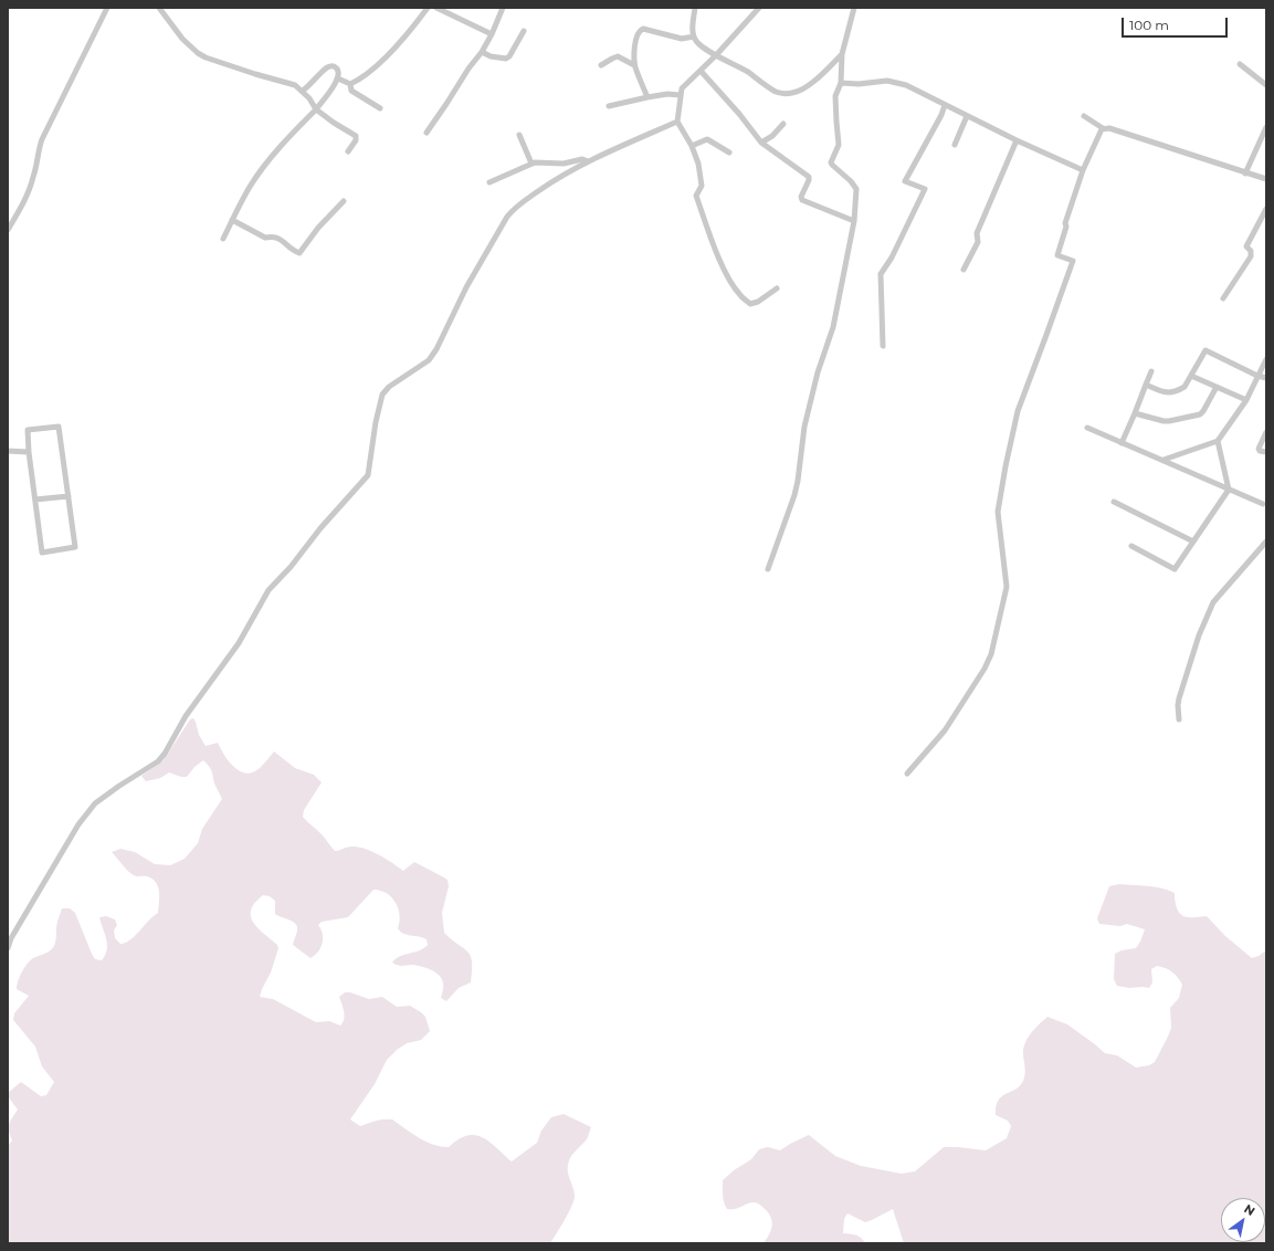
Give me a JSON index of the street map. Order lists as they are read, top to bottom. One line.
{"scale_bar":"100 m","north":"top right"}
